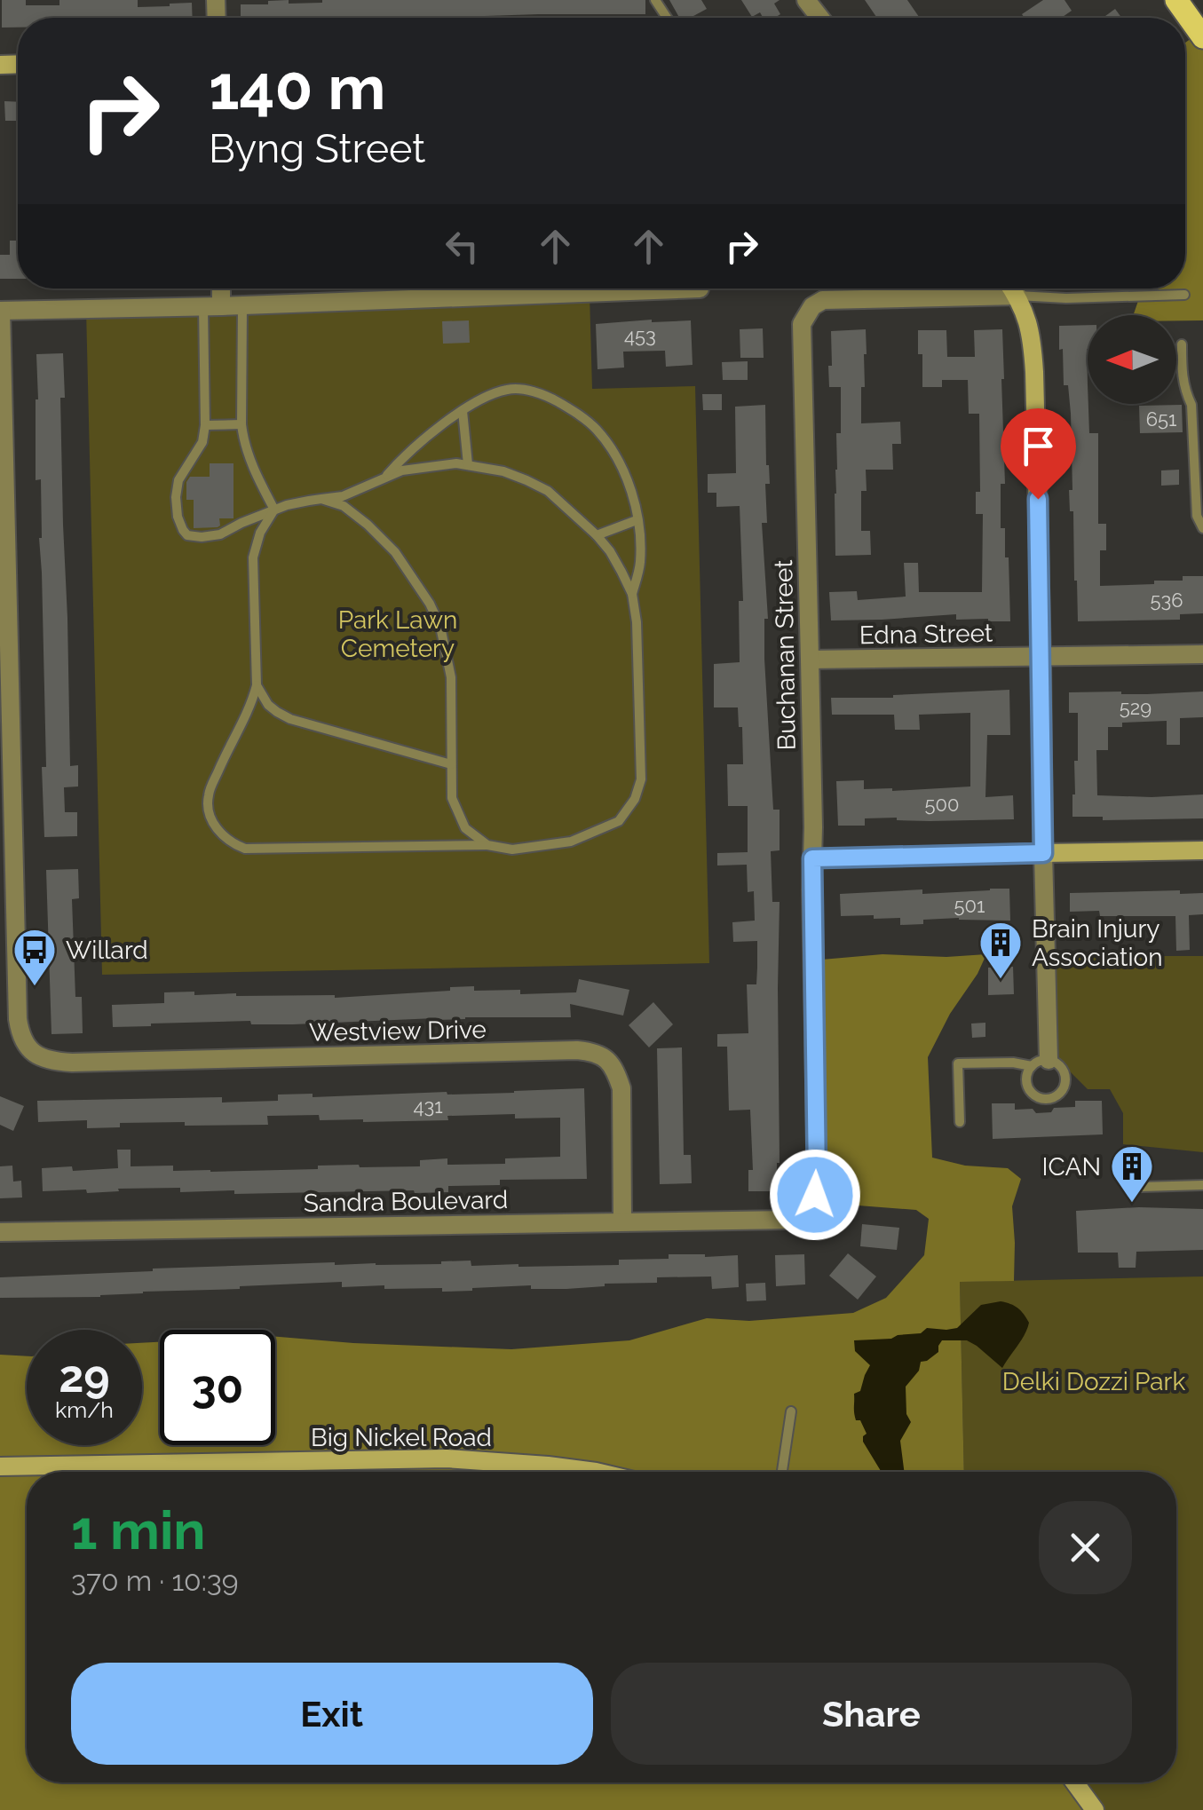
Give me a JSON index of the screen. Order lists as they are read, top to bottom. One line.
{"streets":{"street":["Edna Street","Buchanan Street","Westview Drive","Sandra Boulevard","Big Nickel Road"]},"crossings":[["Edna Street","Buchanan Street"],["Buchanan Street","Sandra Boulevard"],["Westview Drive","Sandra Boulevard"]],"parks":["Park Lawn Cemetery","Delki Dozzi Park"],"places":{"building":["Brain Injury Association","ICAN"],"bus stop":["Willard"]},"house_numbers":["453","651","536","529","500","501","431"],"north":"left","page":{"turn":["140 m","Byng Street"],"speed":"29 km/h","limit":"30","heading":["1 min","370 m · 10:39"],"buttons":["Exit","Share"]}}
